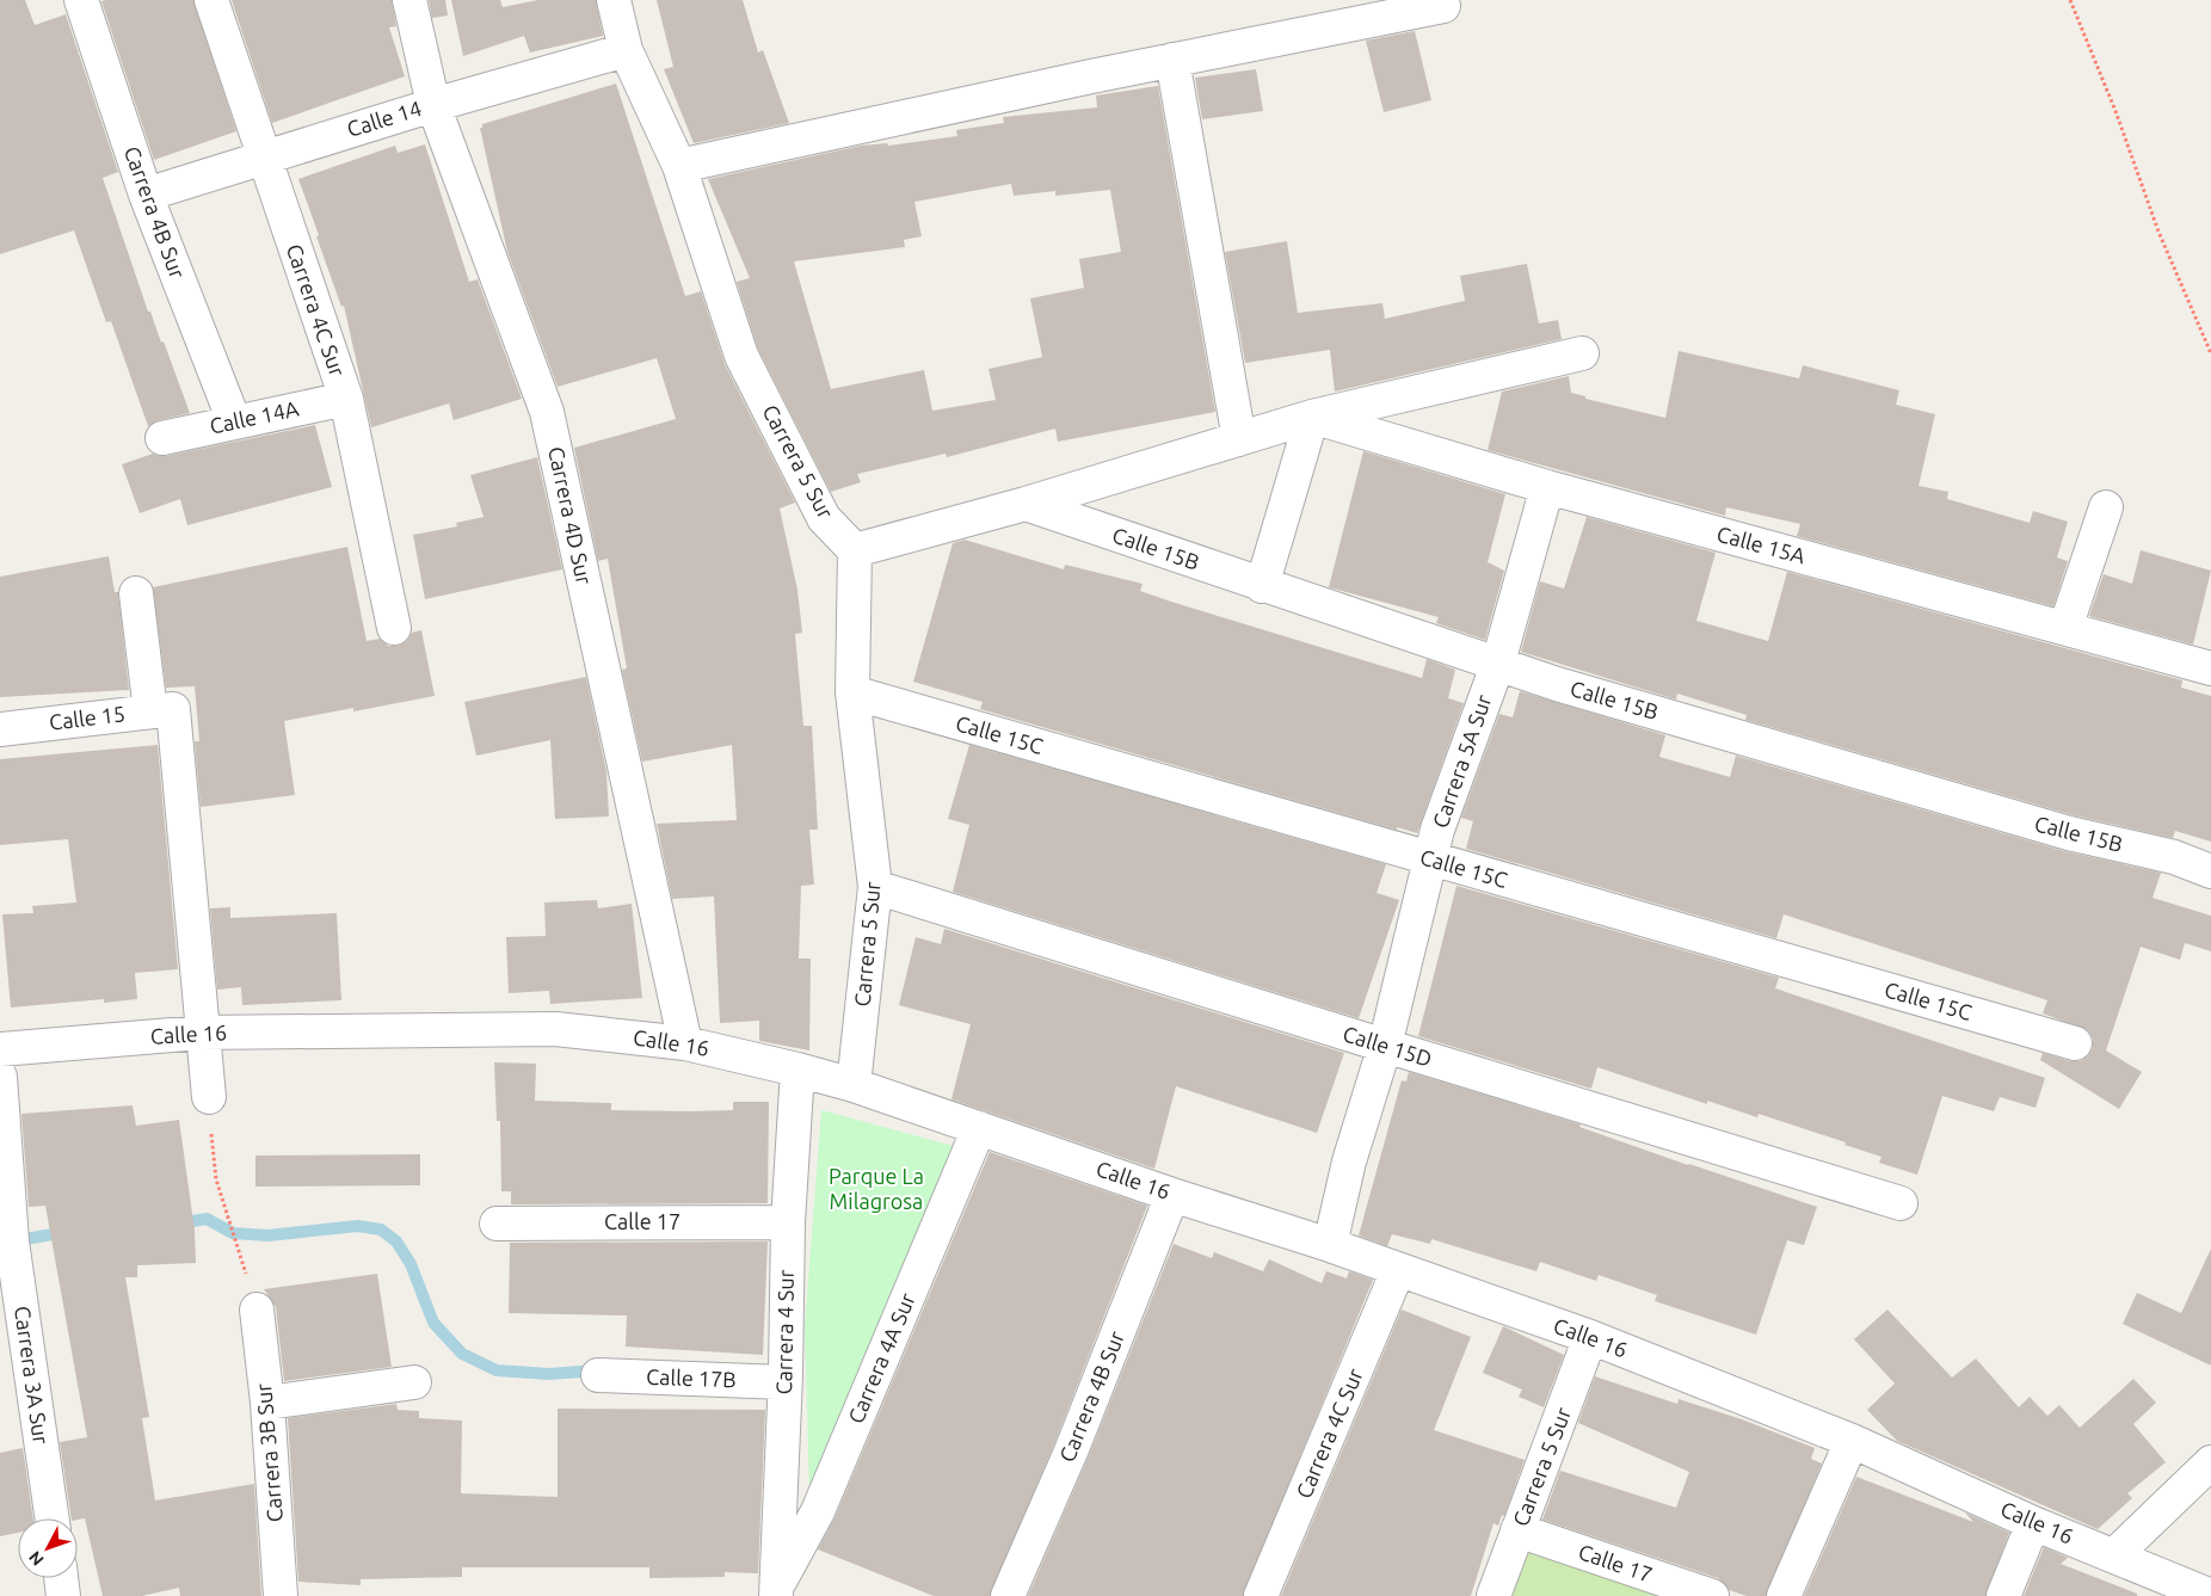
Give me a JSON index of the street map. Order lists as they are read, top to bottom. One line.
{"streets":{"street":["Calle 14","Carrera 4B Sur","Carrera 4C Sur","Calle 14A","Carrera 5 Sur","Carrera 4D Sur","Calle 15A","Calle 15B","Calle 15","Calle 15C","Carrera 5A Sur","Calle 16","Calle 15D","Calle 17","Carrera 4 Sur","Carrera 4A Sur","Carrera 3A Sur","Calle 17B","Carrera 3B Sur"]},"crossings":[["Calle 14","Carrera 4B Sur"],["Calle 14","Carrera 4C Sur"],["Calle 14","Carrera 5 Sur"],["Calle 14","Carrera 4D Sur"],["Carrera 4B Sur","Calle 14A"],["Carrera 4B Sur","Calle 16"],["Carrera 4C Sur","Calle 14A"],["Carrera 4C Sur","Calle 16"],["Carrera 5 Sur","Calle 15C"],["Carrera 5 Sur","Calle 16"],["Carrera 5 Sur","Calle 15D"],["Carrera 5 Sur","Calle 17"],["Carrera 4D Sur","Calle 16"],["Calle 15A","Carrera 5A Sur"],["Calle 15B","Carrera 5A Sur"],["Calle 15C","Carrera 5A Sur"],["Carrera 5A Sur","Calle 16"],["Carrera 5A Sur","Calle 15D"],["Calle 16","Carrera 4 Sur"],["Calle 16","Carrera 4A Sur"],["Calle 17","Carrera 4 Sur"],["Carrera 4 Sur","Carrera 4A Sur"],["Carrera 4 Sur","Calle 17B"]],"parks":["Parque La Milagrosa"],"north":"bottom left"}
